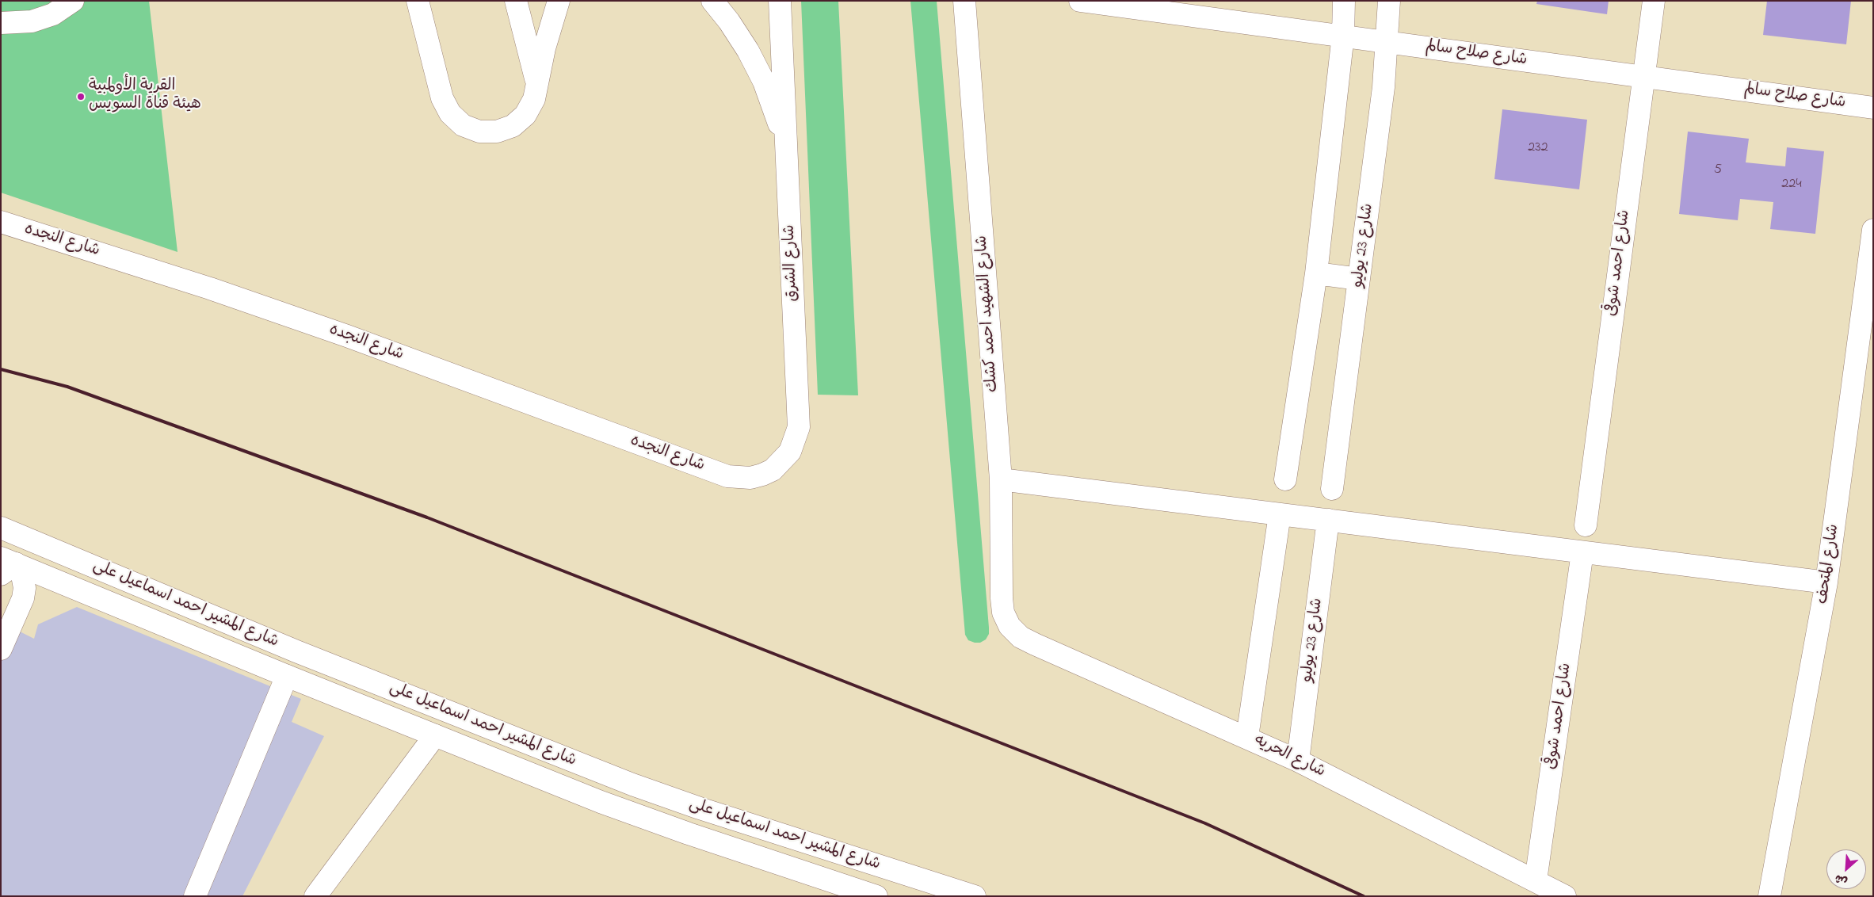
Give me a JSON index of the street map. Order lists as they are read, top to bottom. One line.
{"streets":{"street":["شارع صلاح سالم","شارع النجده","شارع 23 يوليو","شارع الشرق","شارع احمد شوقى","شارع الشهيد احمد كشك","شارع المتحف","شارع المشير احمد اسماعيل على","شارع الحريه"]},"crossings":[["شارع صلاح سالم","شارع 23 يوليو"],["شارع صلاح سالم","شارع احمد شوقى"],["شارع النجده","شارع الشرق"],["شارع 23 يوليو","شارع الحريه"],["شارع احمد شوقى","شارع الحريه"],["شارع الشهيد احمد كشك","شارع الحريه"]],"places":["القرية الأولمبية هيئة قناة السويس"],"house_numbers":["232","5","224"],"north":"bottom left"}
